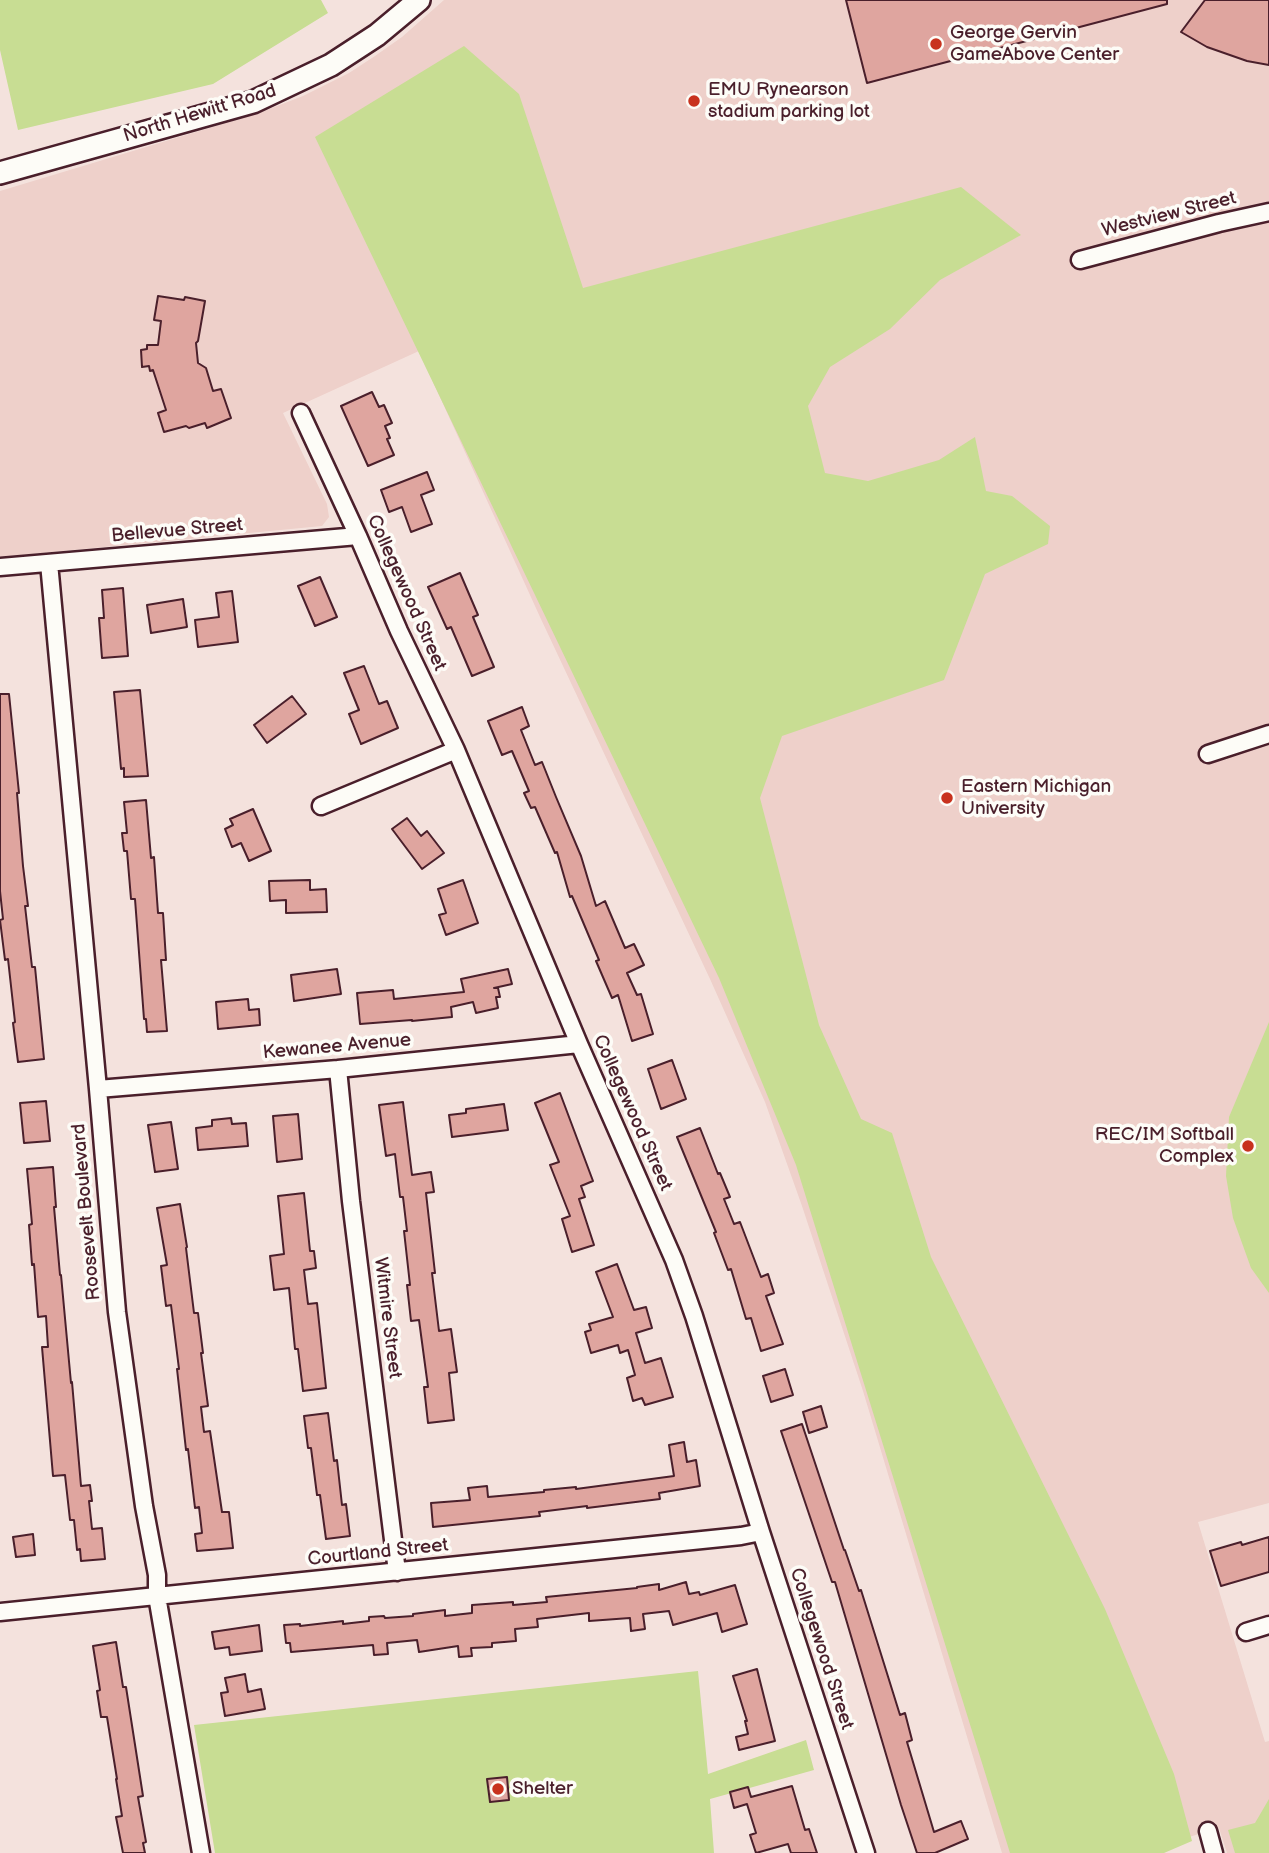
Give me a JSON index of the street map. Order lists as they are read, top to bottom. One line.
{"streets":{"main road":["North Hewitt Road"],"street":["Westview Street","Bellevue Street","Collegewood Street","Kewanee Avenue","Roosevelt Boulevard","Witmire Street","Courtland Street"]},"crossings":[["Bellevue Street","Collegewood Street"],["Bellevue Street","Roosevelt Boulevard"],["Collegewood Street","Kewanee Avenue"],["Collegewood Street","Courtland Street"],["Kewanee Avenue","Roosevelt Boulevard"],["Kewanee Avenue","Witmire Street"],["Roosevelt Boulevard","Courtland Street"],["Witmire Street","Courtland Street"]],"places":["George Gervin GameAbove Center","EMU Rynearson stadium parking lot","Eastern Michigan University","REC/IM Softball Complex","Shelter"]}
